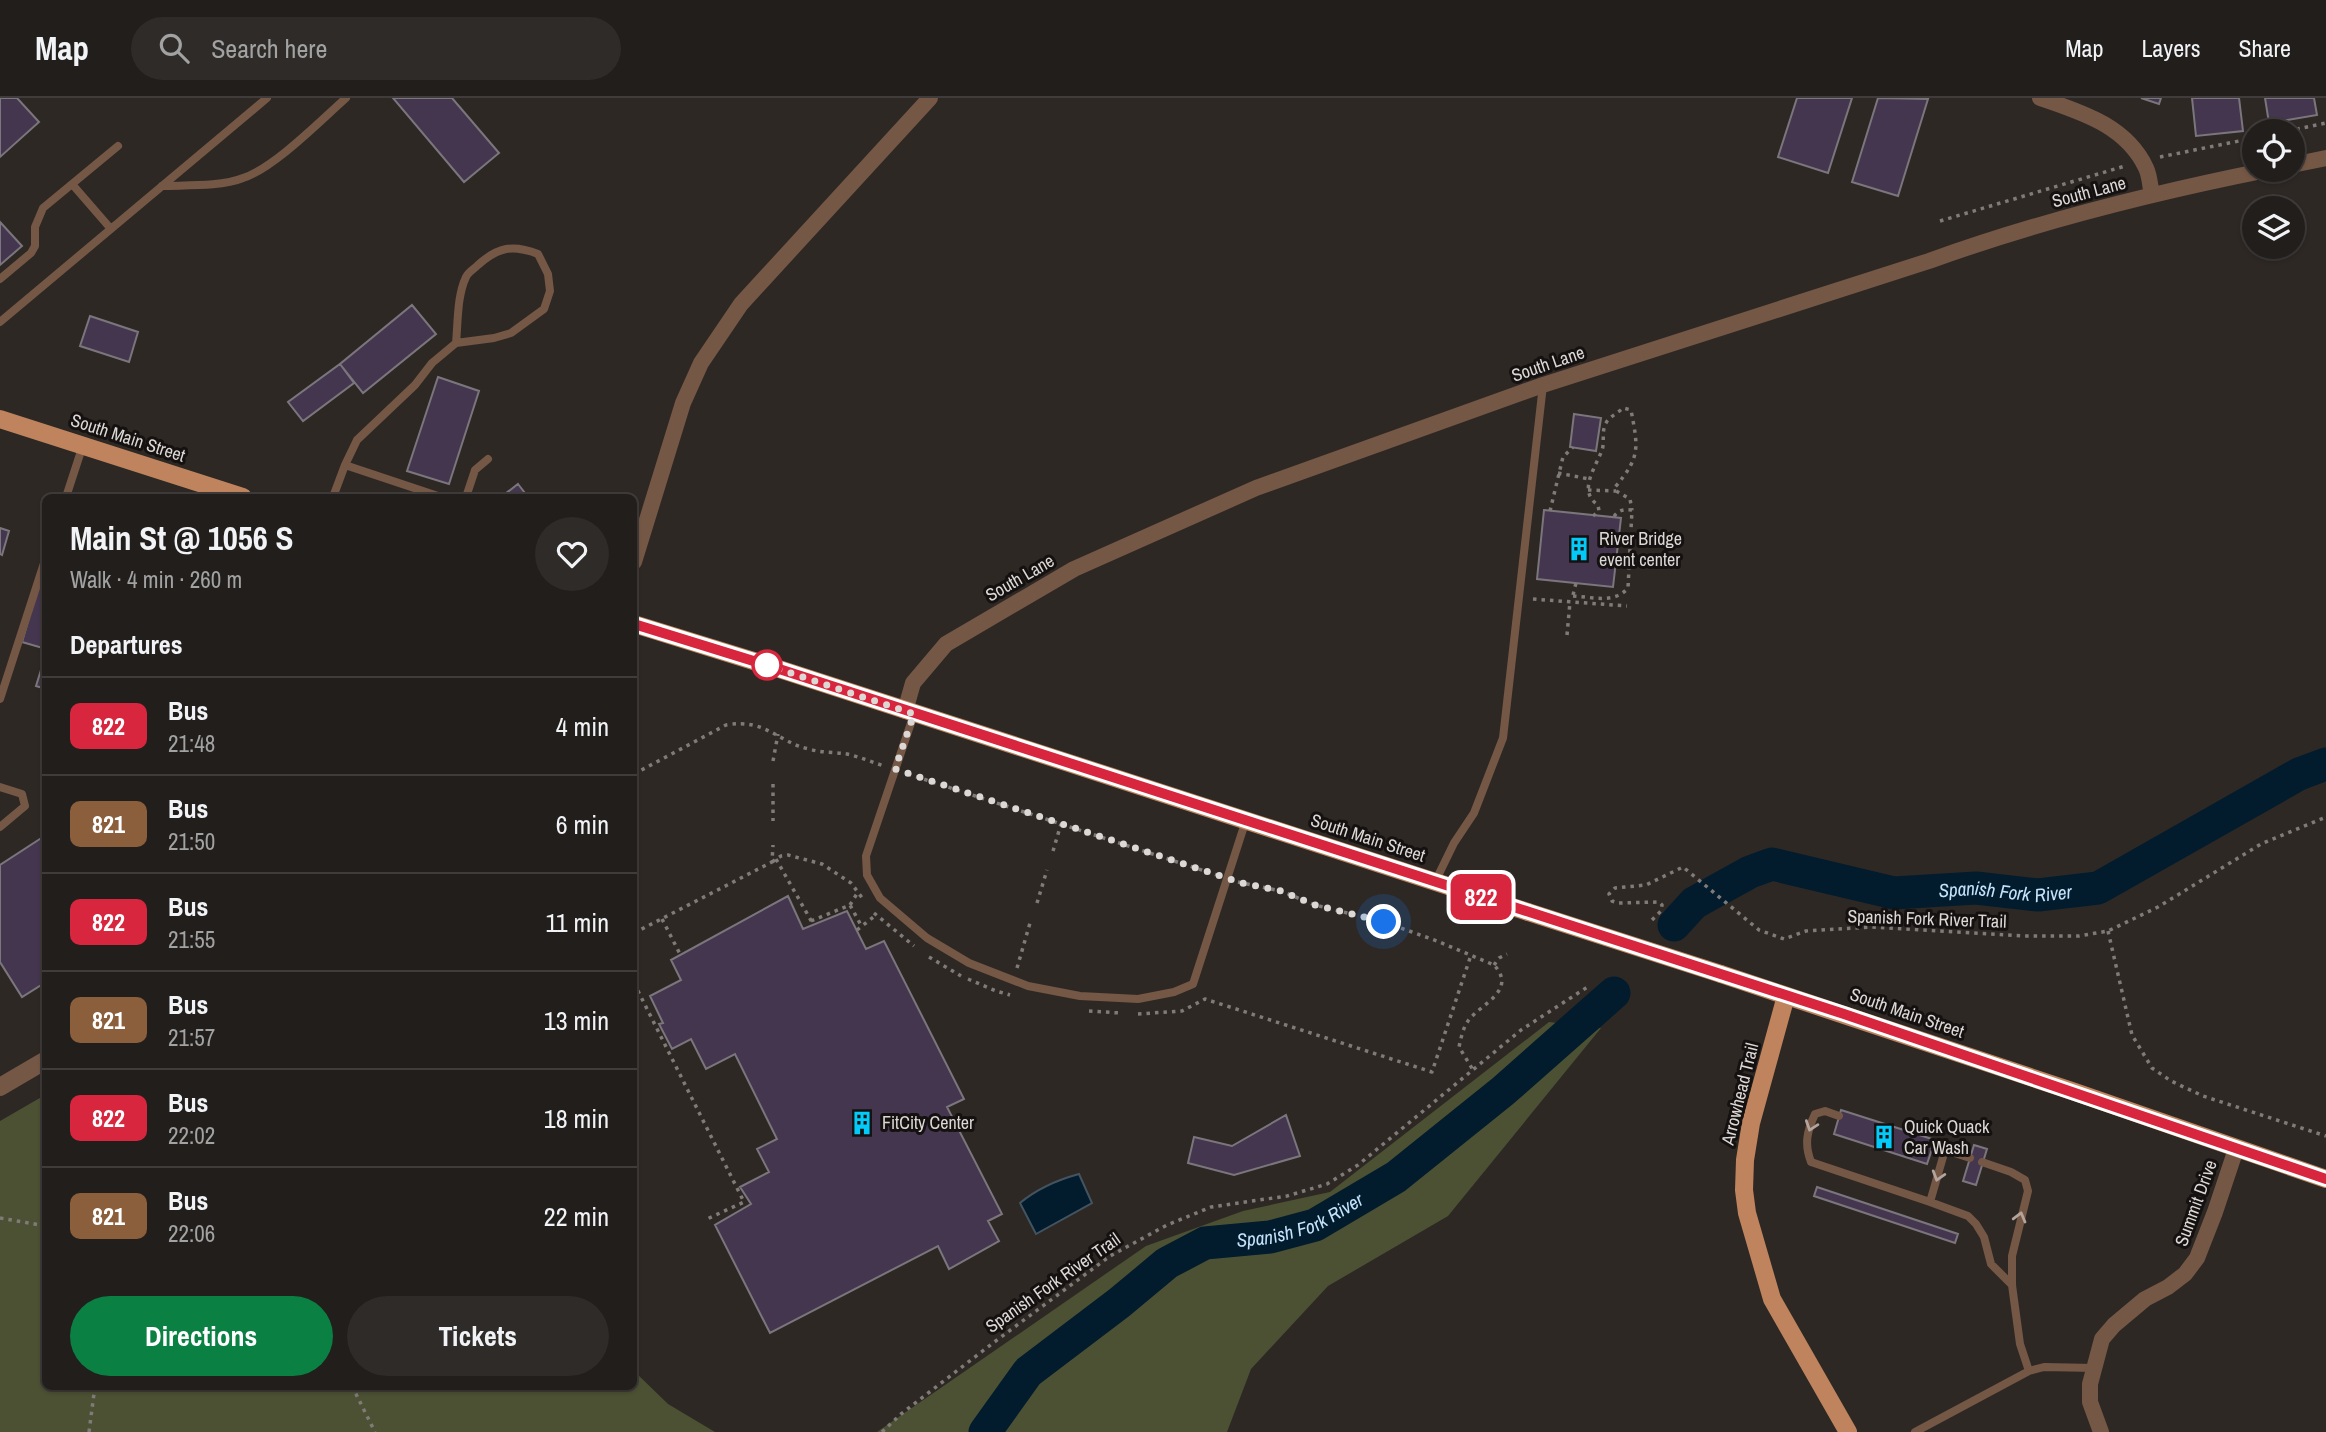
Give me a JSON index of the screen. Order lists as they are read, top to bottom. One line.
{"streets":{"main road":["South Main Street","Arrowhead Trail"],"street":["South Lane","Summit Drive"],"path":["Spanish Fork River Trail"]},"crossings":[["South Lane","South Main Street"],["South Main Street","Arrowhead Trail"],["South Main Street","Summit Drive"]],"water":["Spanish Fork River"],"places":{"building":["River Bridge event center","FitCity Center","Quick Quack Car Wash"]},"lines":["bus line 822"],"page":{"header":"Map","search":"Search here","nav":["Map","Layers","Share"],"on_map":"822","heading":[["Main St @ 1056 S","Walk · 4 min · 260 m"],"Departures"],"list":[{"mark":"822","name":"Bus","note":"21:48","value":"4 min"},{"mark":"821","name":"Bus","note":"21:50","value":"6 min"},{"mark":"822","name":"Bus","note":"21:55","value":"11 min"},{"mark":"821","name":"Bus","note":"21:57","value":"13 min"},{"mark":"822","name":"Bus","note":"22:02","value":"18 min"},{"mark":"821","name":"Bus","note":"22:06","value":"22 min"}],"buttons":["Directions","Tickets"]}}
